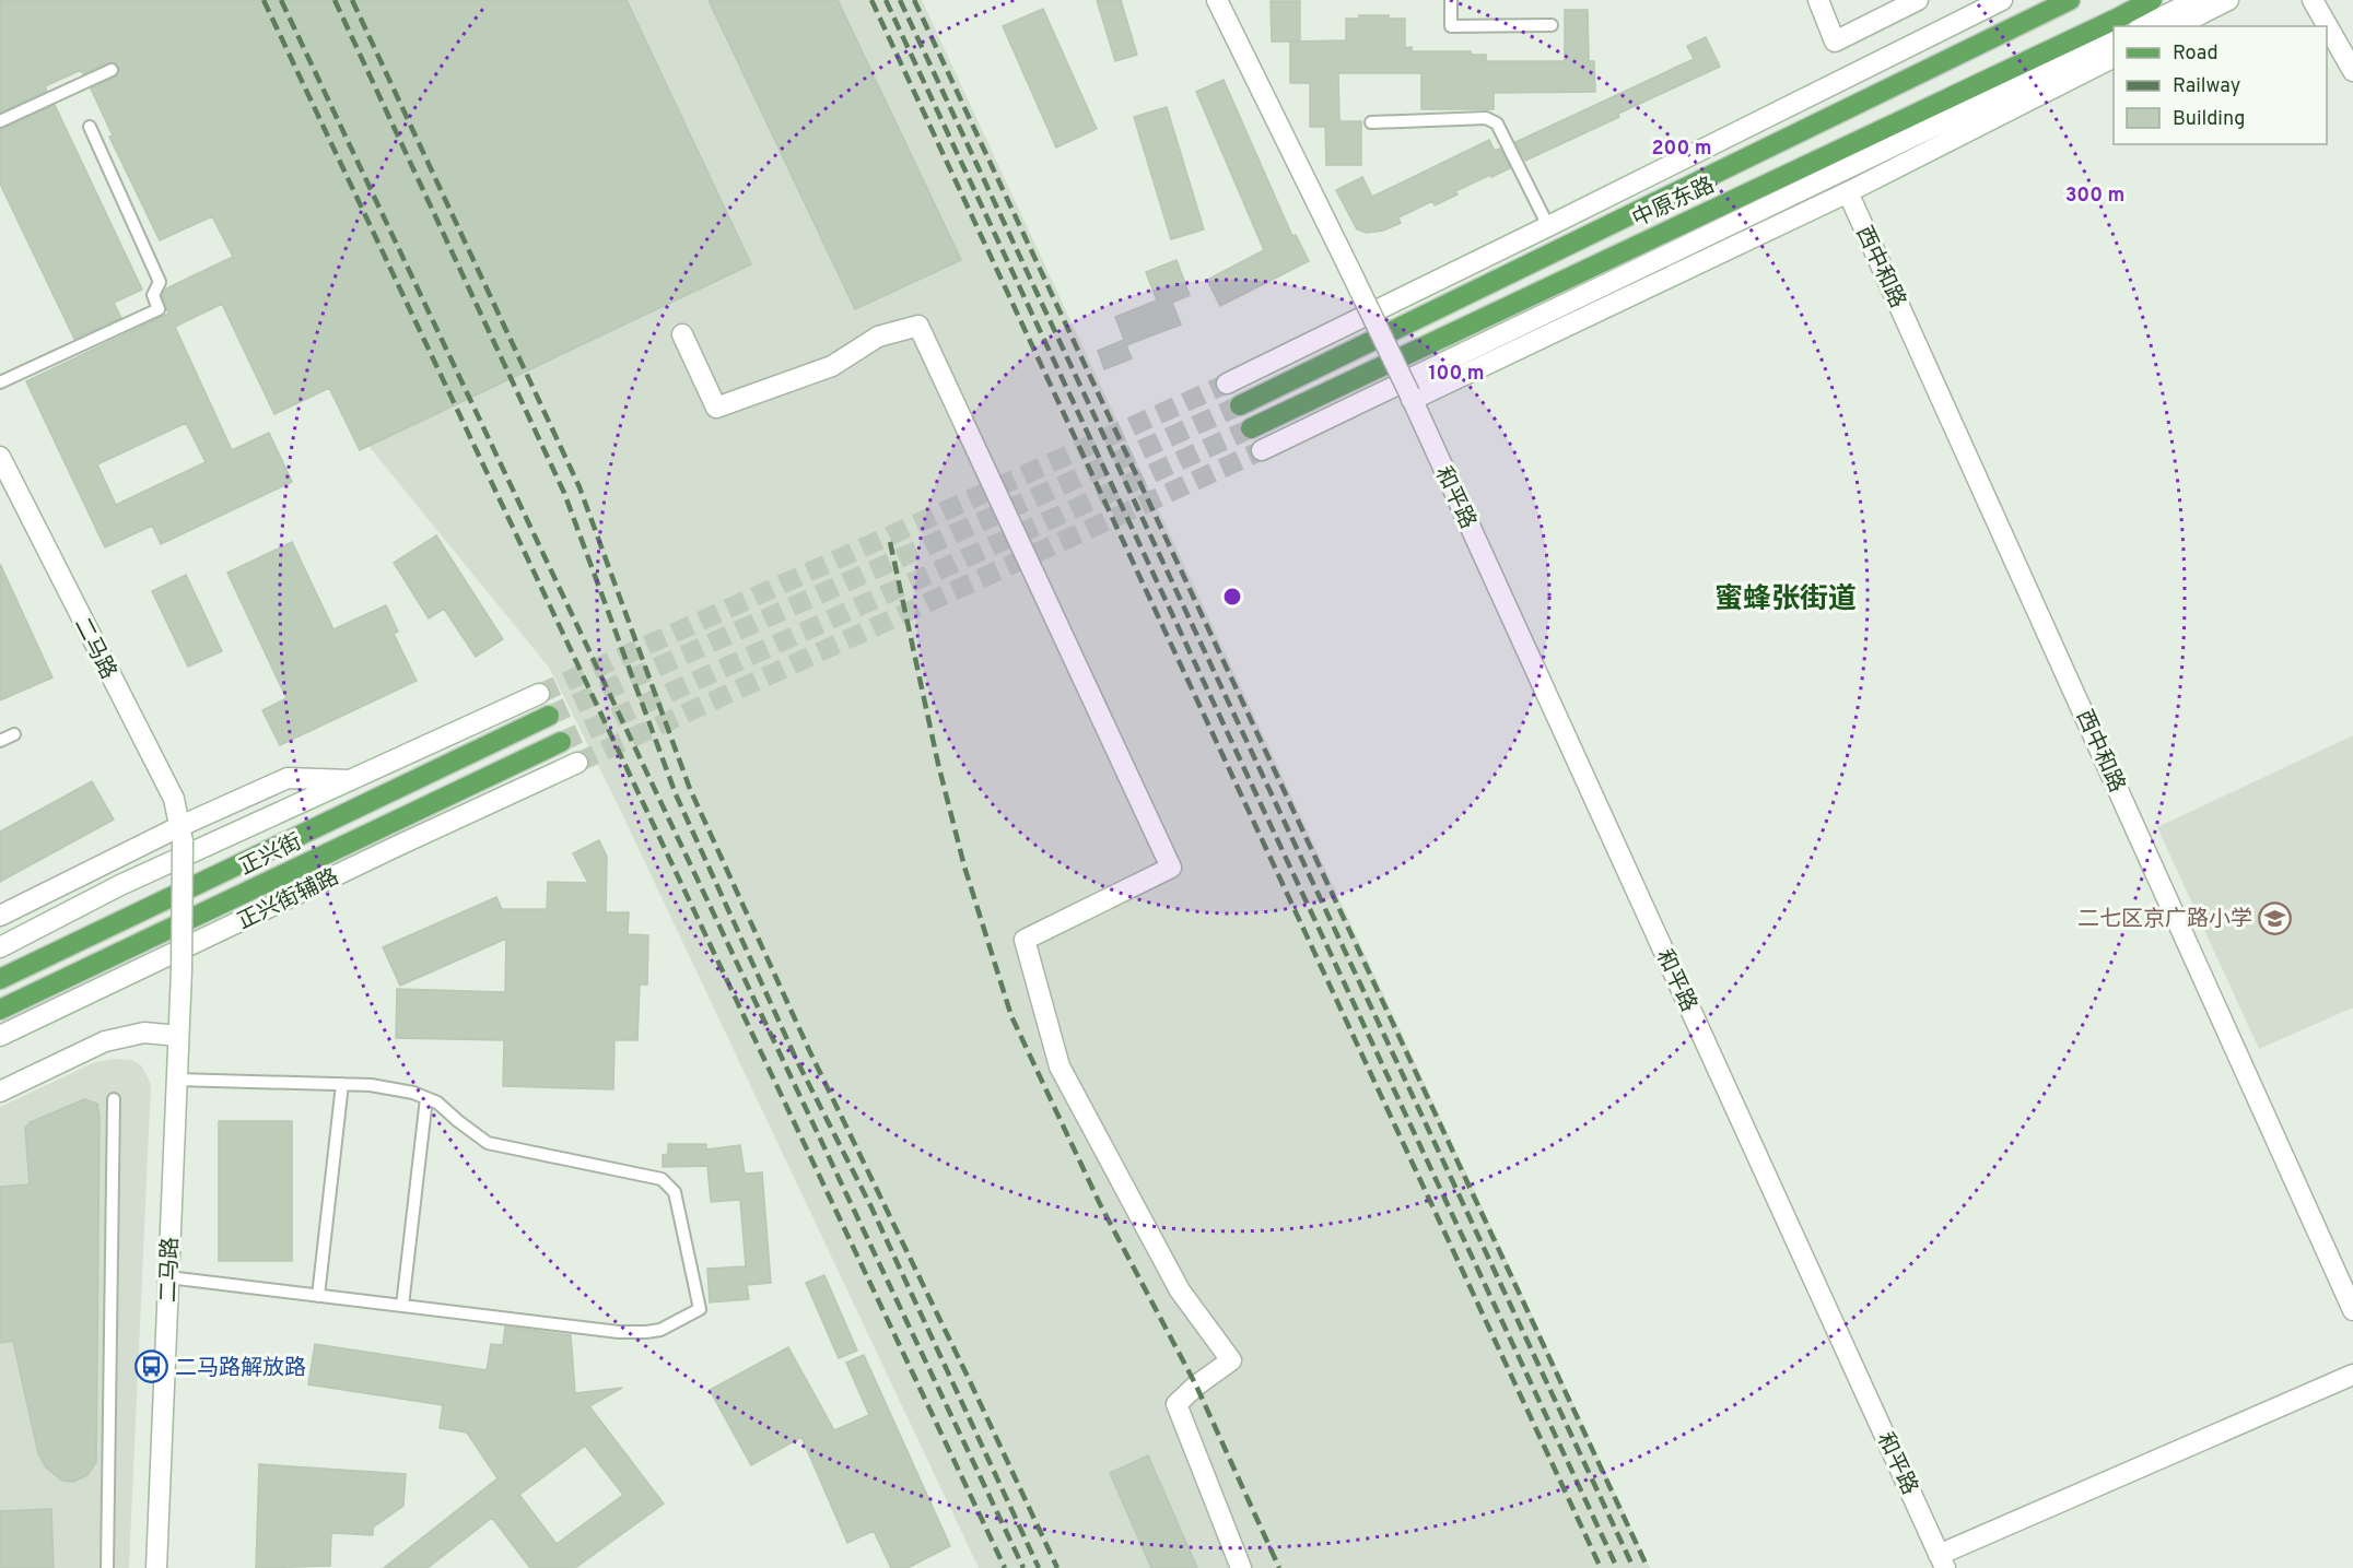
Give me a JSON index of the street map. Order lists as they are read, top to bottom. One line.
{"streets":{"main road":["中原东路","正兴街"],"street":["西中和路","和平路","二马路","正兴街辅路"]},"districts":["蜜蜂张街道"],"places":{"school or university":["二七区京广路小学"],"bus stop":["二马路解放路"]},"legend":["Road","Railway","Building"],"rings":["200 m","300 m","100 m"]}
